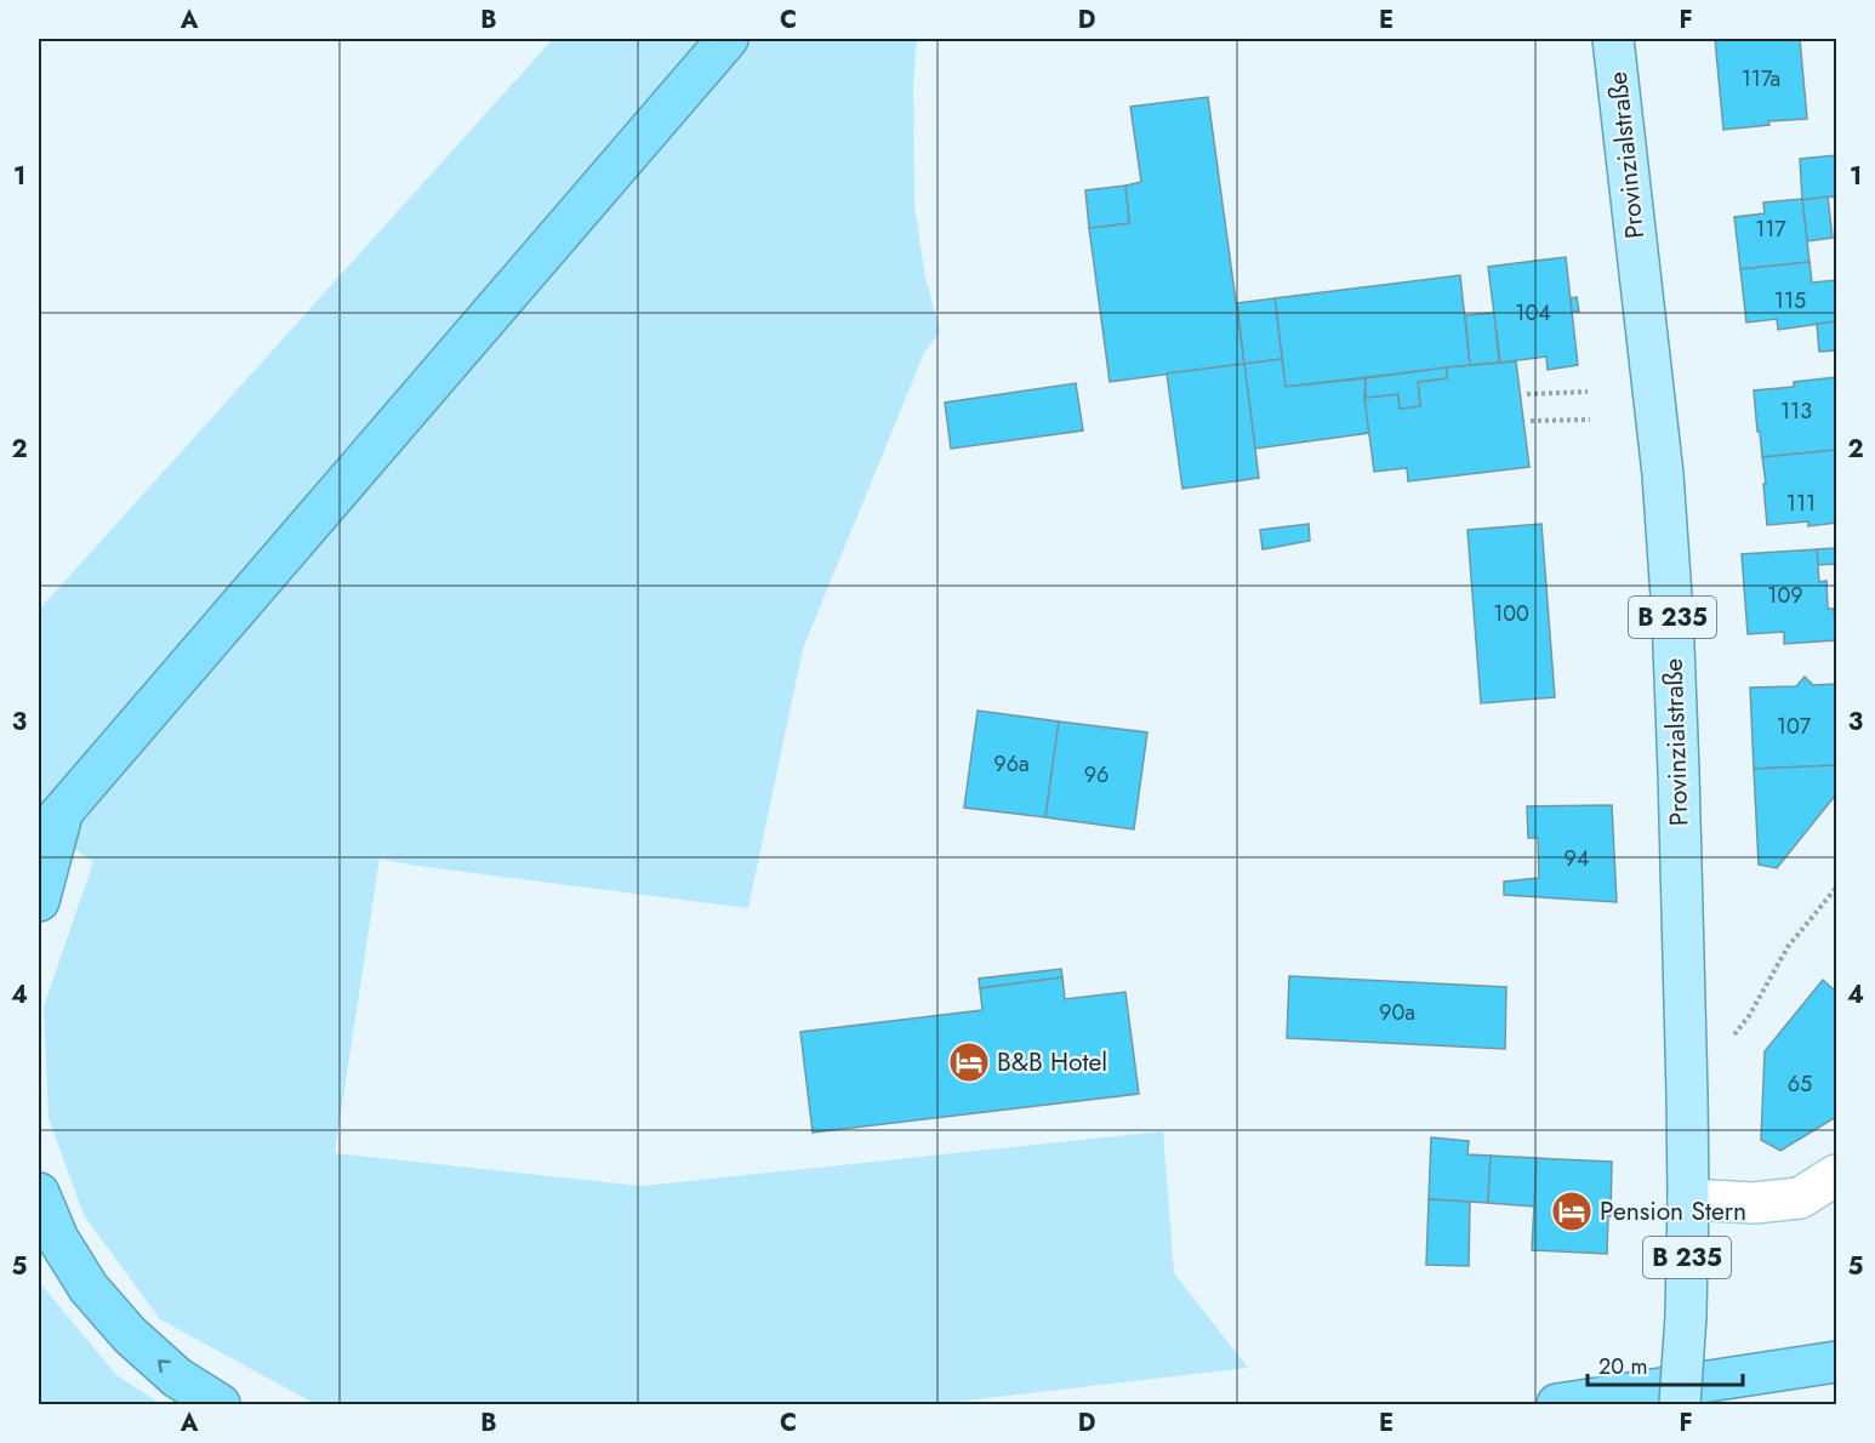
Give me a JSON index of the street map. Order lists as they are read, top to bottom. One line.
{"streets":{"main road":["Provinzialstraße","B 235"]},"places":{"hotel":["B&B Hotel","Pension Stern"]},"house_numbers":["117a","117","115","104","113","111","109","100","107","96a","96","94","90a","65"],"scale_bar":"20 m","grid":{"columns":["A","B","C","D","E","F"],"rows":["1","2","3","4","5"]}}
